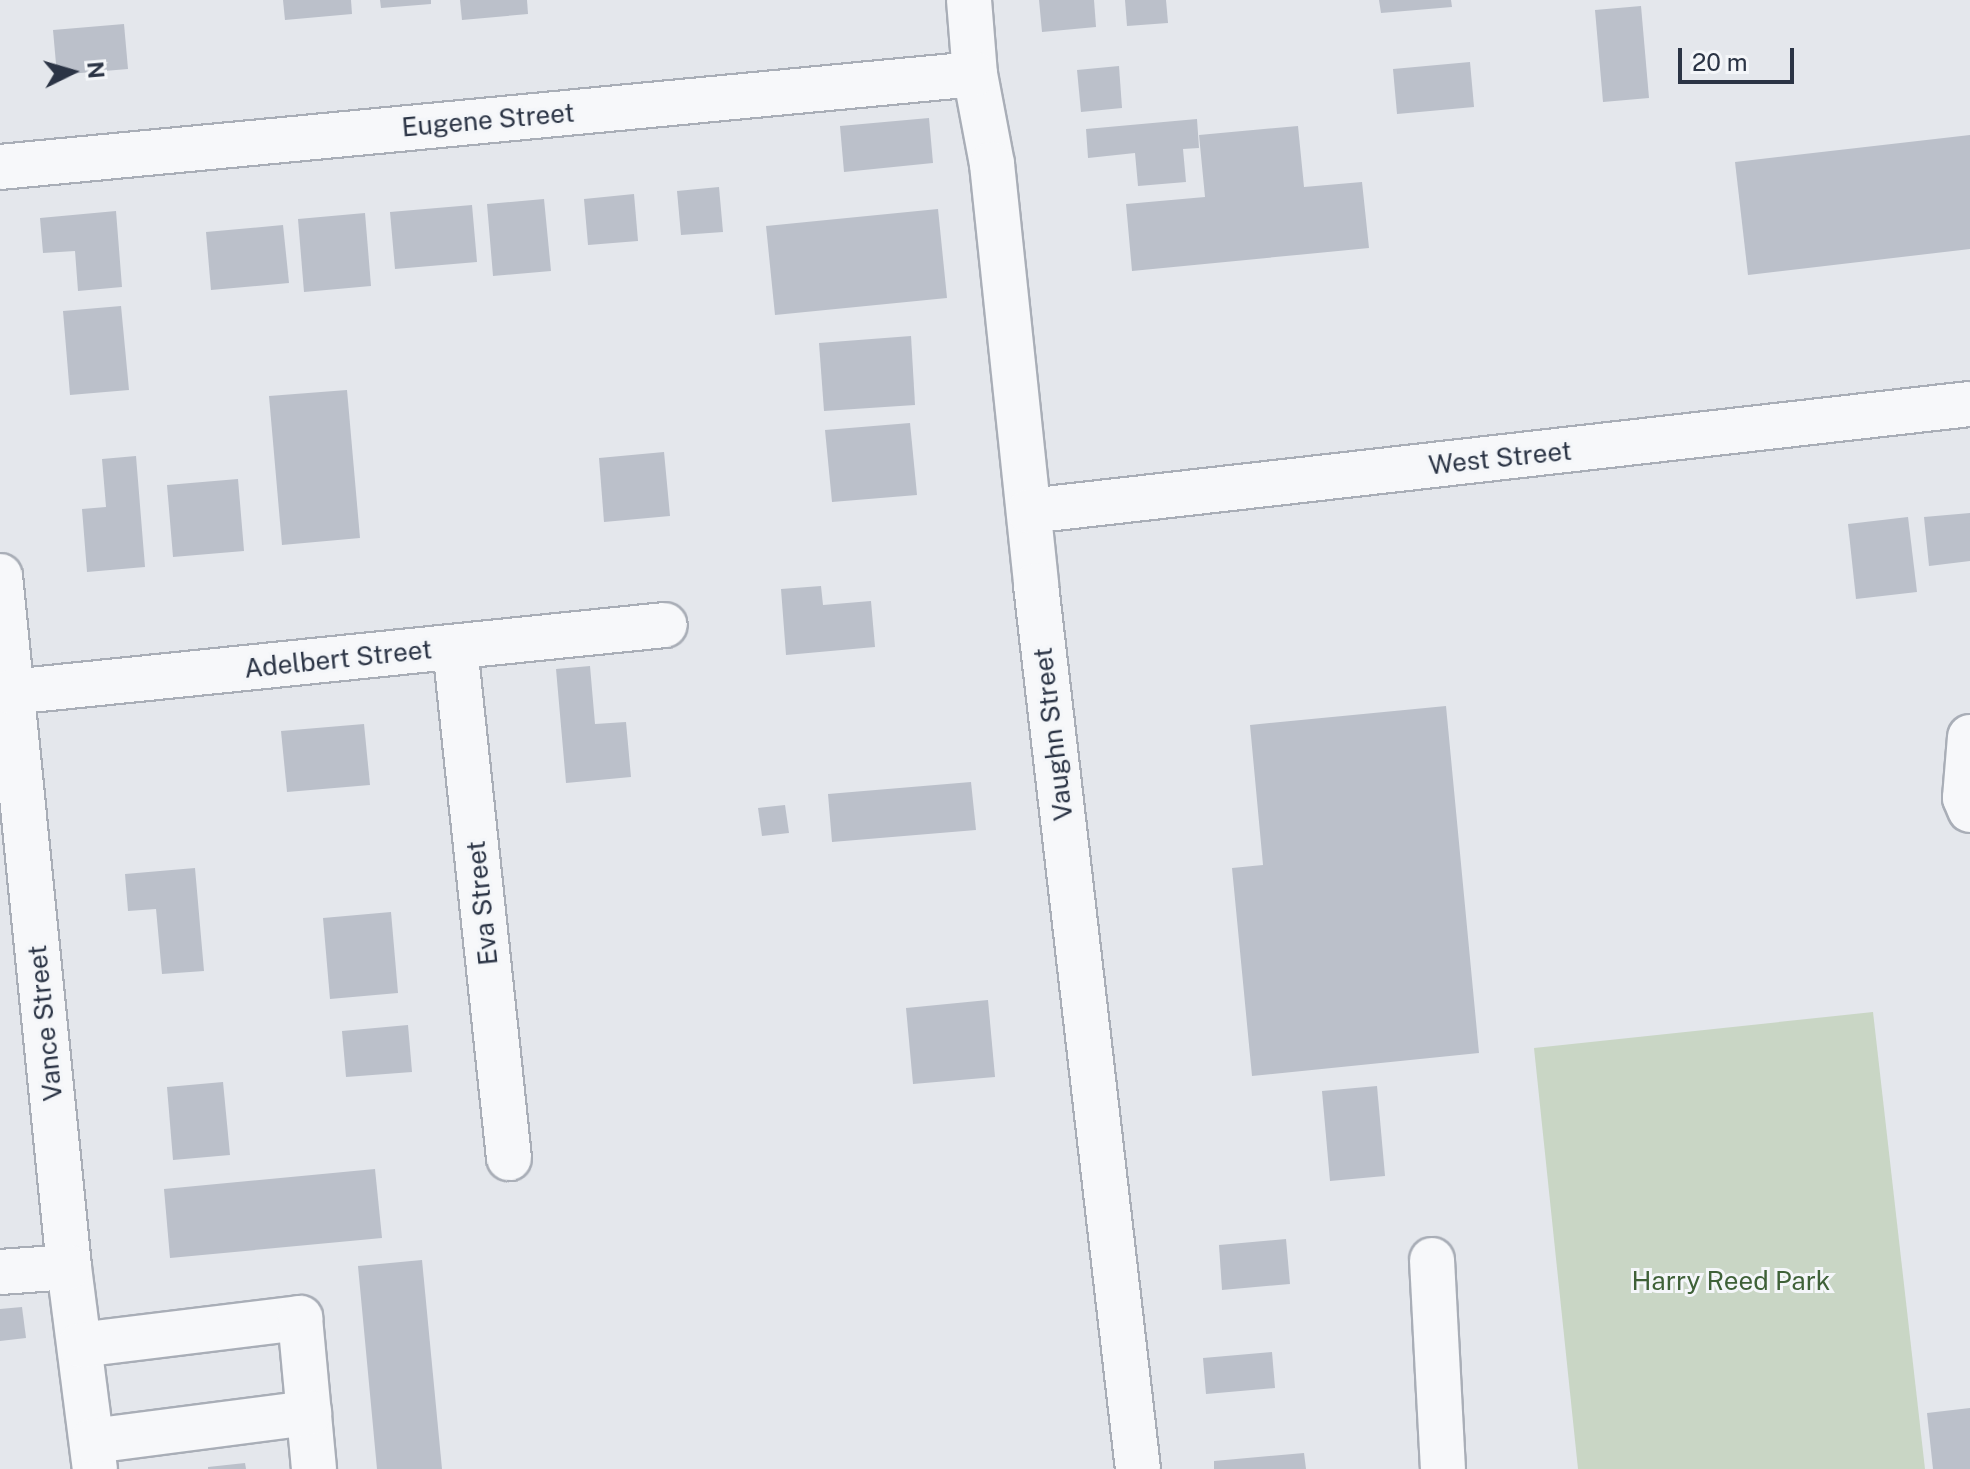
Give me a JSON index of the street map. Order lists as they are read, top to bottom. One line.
{"streets":{"street":["Eugene Street","West Street","Adelbert Street","Vaughn Street","Eva Street","Vance Street"]},"crossings":[["Eugene Street","Vaughn Street"],["West Street","Vaughn Street"],["Adelbert Street","Eva Street"],["Adelbert Street","Vance Street"]],"parks":["Harry Reed Park"],"scale_bar":"20 m","north":"right"}
